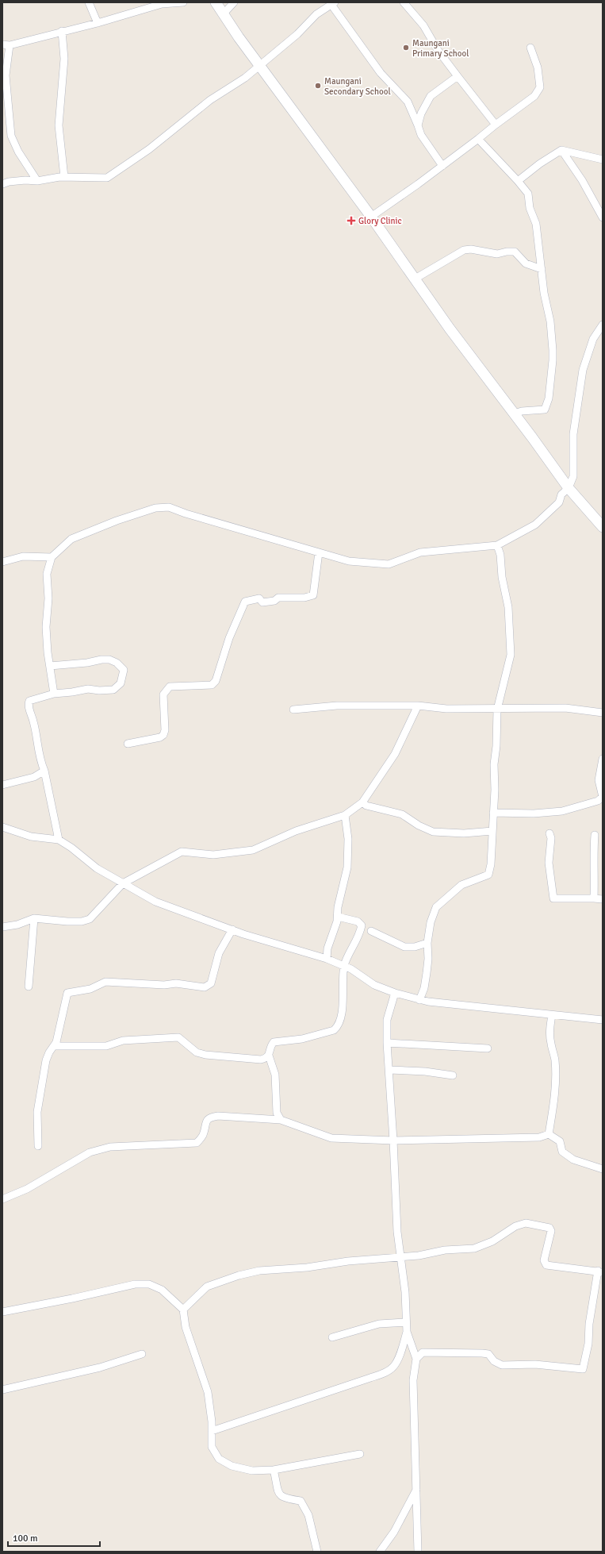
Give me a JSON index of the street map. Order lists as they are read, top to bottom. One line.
{"places":{"other":["Maungani Primary School","Maungani Secondary School"],"health":["Glory Clinic"]},"scale_bar":"100 m"}
